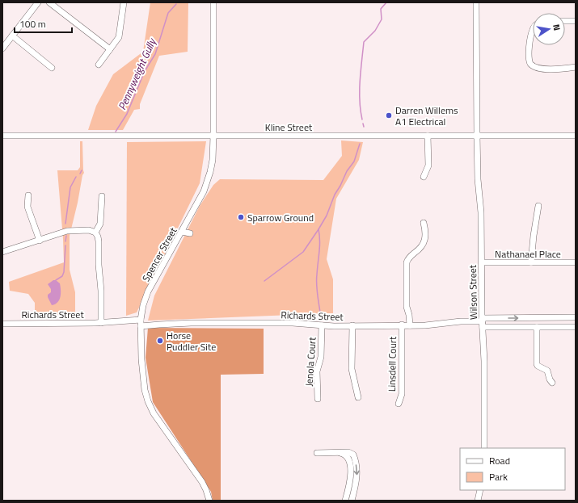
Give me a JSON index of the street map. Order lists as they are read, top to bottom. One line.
{"streets":{"street":["Kline Street","Nathanael Place","Spencer Street","Wilson Street","Richards Street","Jenola Court","Linsdell Court"]},"crossings":[["Kline Street","Spencer Street"],["Kline Street","Wilson Street"],["Nathanael Place","Wilson Street"],["Spencer Street","Richards Street"],["Wilson Street","Richards Street"],["Richards Street","Jenola Court"],["Richards Street","Linsdell Court"]],"water":["Pennyweight Gully"],"places":["Darren Willems A1 Electrical","Sparrow Ground","Horse Puddler Site"],"legend":["Road","Park"],"scale_bar":"100 m","north":"right"}
